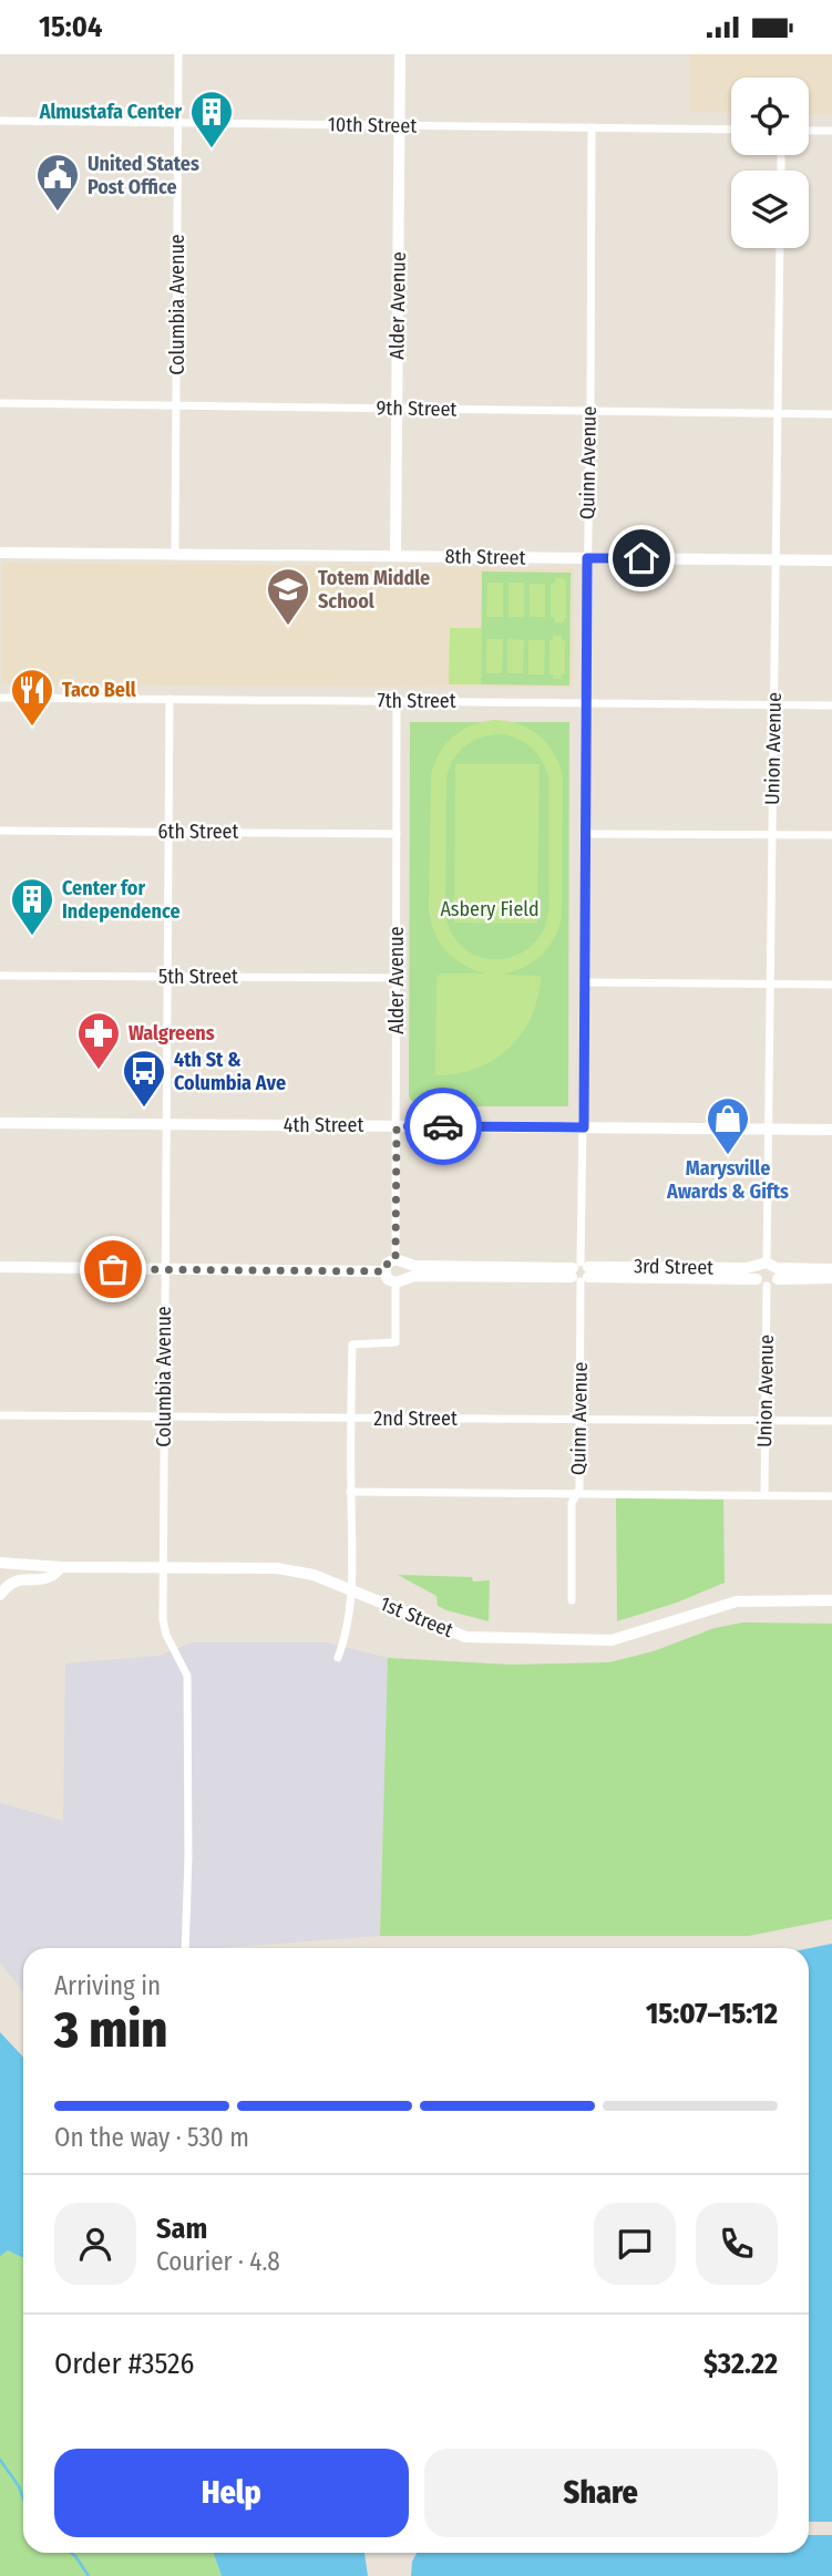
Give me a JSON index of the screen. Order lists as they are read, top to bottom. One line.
{"streets":{"street":["10th Street","Columbia Avenue","Alder Avenue","9th Street","Quinn Avenue","8th Street","7th Street","Union Avenue","6th Street","5th Street","4th Street","3rd Street","2nd Street","1st Street"]},"crossings":[["10th Street","Columbia Avenue"],["10th Street","Alder Avenue"],["10th Street","Quinn Avenue"],["Columbia Avenue","9th Street"],["Columbia Avenue","8th Street"],["Columbia Avenue","7th Street"],["Columbia Avenue","6th Street"],["Columbia Avenue","5th Street"],["Columbia Avenue","4th Street"],["Columbia Avenue","2nd Street"],["Columbia Avenue","1st Street"],["Alder Avenue","9th Street"],["Alder Avenue","8th Street"],["Alder Avenue","7th Street"],["Alder Avenue","6th Street"],["Alder Avenue","5th Street"],["Alder Avenue","4th Street"],["Alder Avenue","3rd Street"],["9th Street","Quinn Avenue"],["9th Street","Union Avenue"],["Quinn Avenue","8th Street"],["Quinn Avenue","7th Street"],["Quinn Avenue","4th Street"],["Quinn Avenue","3rd Street"],["Quinn Avenue","2nd Street"],["8th Street","Union Avenue"],["7th Street","Union Avenue"],["Union Avenue","4th Street"],["Union Avenue","3rd Street"],["Union Avenue","2nd Street"]],"parks":["Asbery Field"],"places":{"building":["Almustafa Center","Center for Independence"],"public building":["United States Post Office"],"school or university":["Totem Middle School"],"restaurant":["Taco Bell"],"pharmacy":["Walgreens"],"bus stop":["4th St & Columbia Ave"],"shop":["Marysville Awards & Gifts"]},"page":{"status":"15:04","heading":["3 min","Arriving in","15:07–15:12"],"panel":["Sam","Courier · 4.8","Order #3526","$32.22"],"bar":"On the way · 530 m","buttons":["Help","Share"]}}
